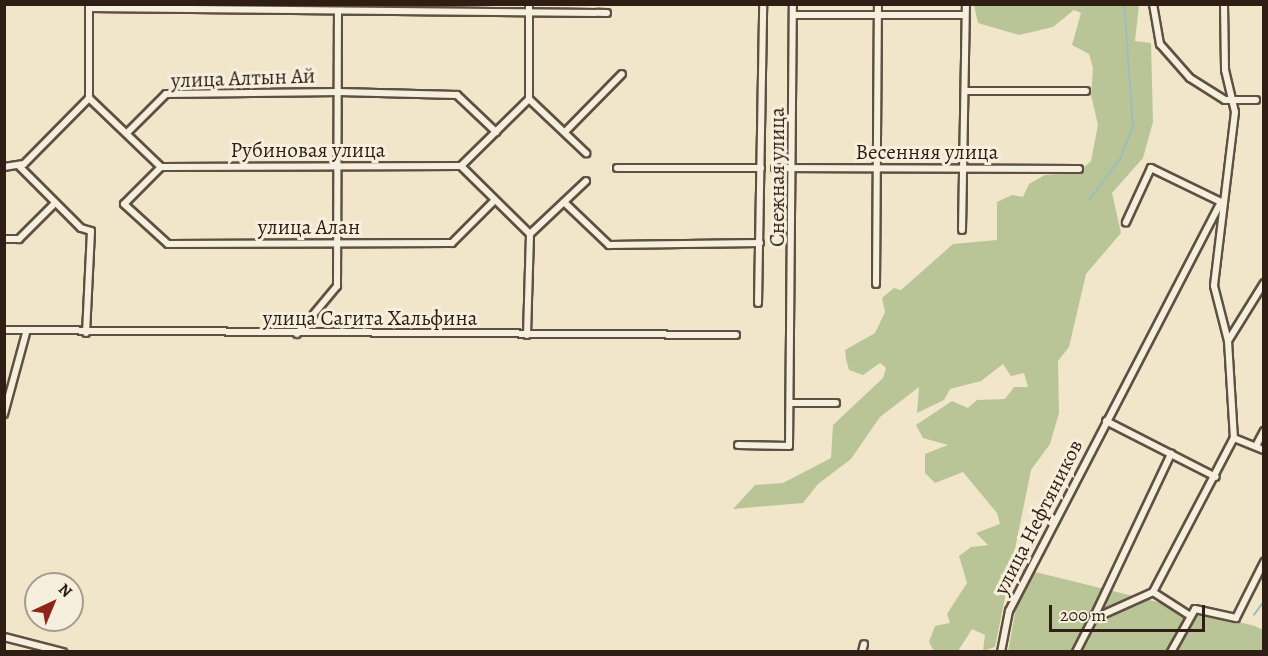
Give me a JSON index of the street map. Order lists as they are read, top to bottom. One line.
{"streets":{"street":["улица Алтын Ай","Рубиновая улица","Весенняя улица","Снежная улица","улица Алан","улица Сагита Хальфина","улица Нефтяников"]},"crossings":[["Рубиновая улица","улица Алан"],["Весенняя улица","Снежная улица"]],"scale_bar":"200 m","north":"top right"}
